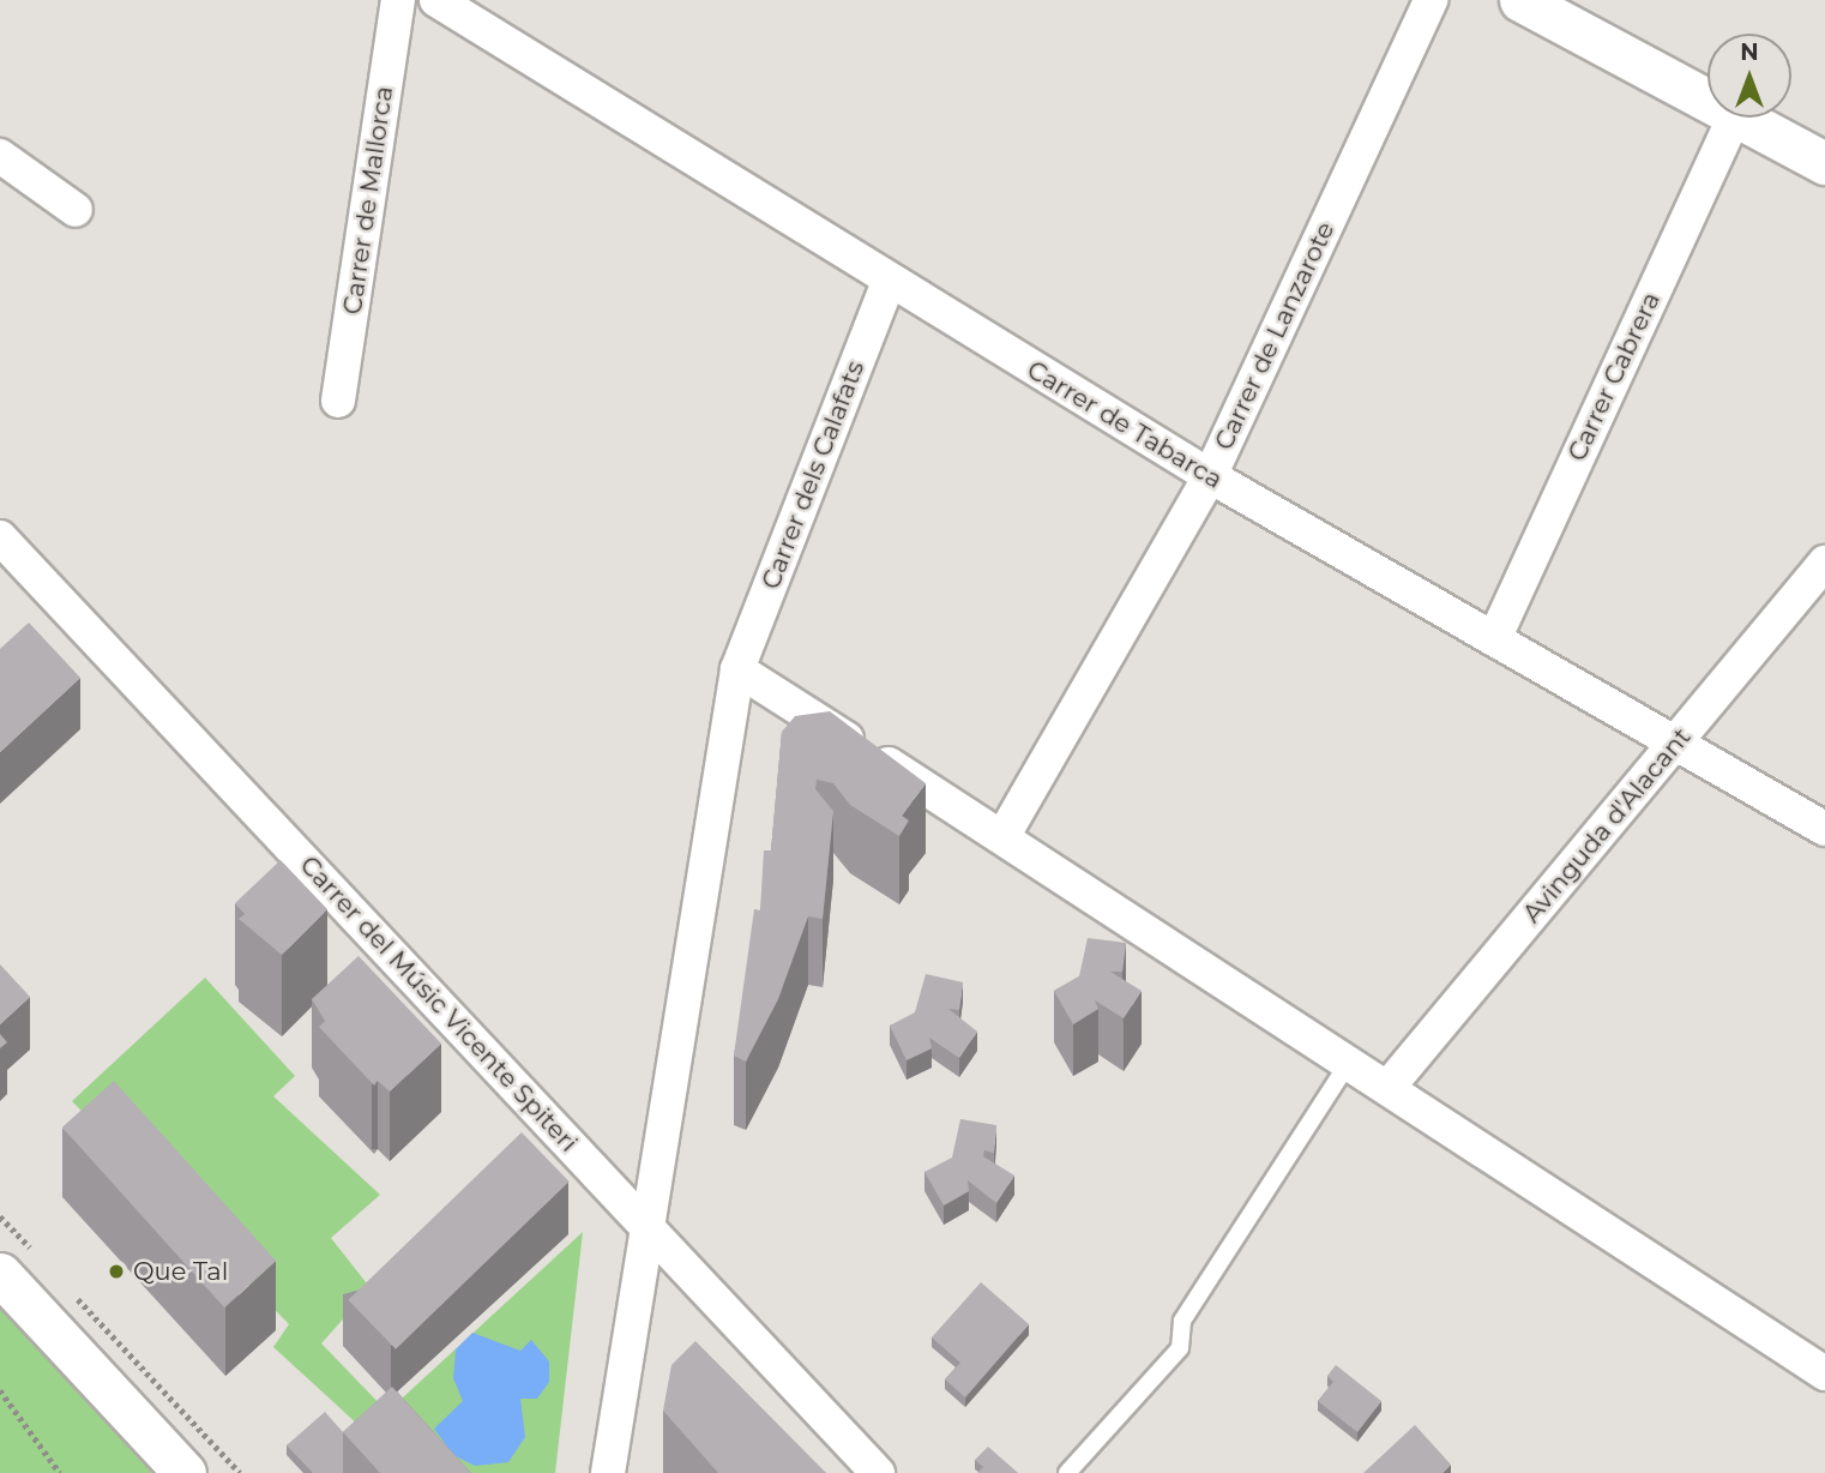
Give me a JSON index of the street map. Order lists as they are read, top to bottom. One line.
{"streets":{"street":["Carrer de Mallorca","Carrer de Lanzarote","Carrer Cabrera","Carrer de Tabarca","Carrer dels Calafats","Avinguda d'Alacant","Carrer del Músic Vicente Spiteri"]},"crossings":[["Carrer de Lanzarote","Carrer de Tabarca"],["Carrer Cabrera","Carrer de Tabarca"],["Carrer de Tabarca","Carrer dels Calafats"],["Carrer de Tabarca","Avinguda d'Alacant"],["Carrer dels Calafats","Carrer del Músic Vicente Spiteri"]],"places":["Que Tal"],"north":"top"}
